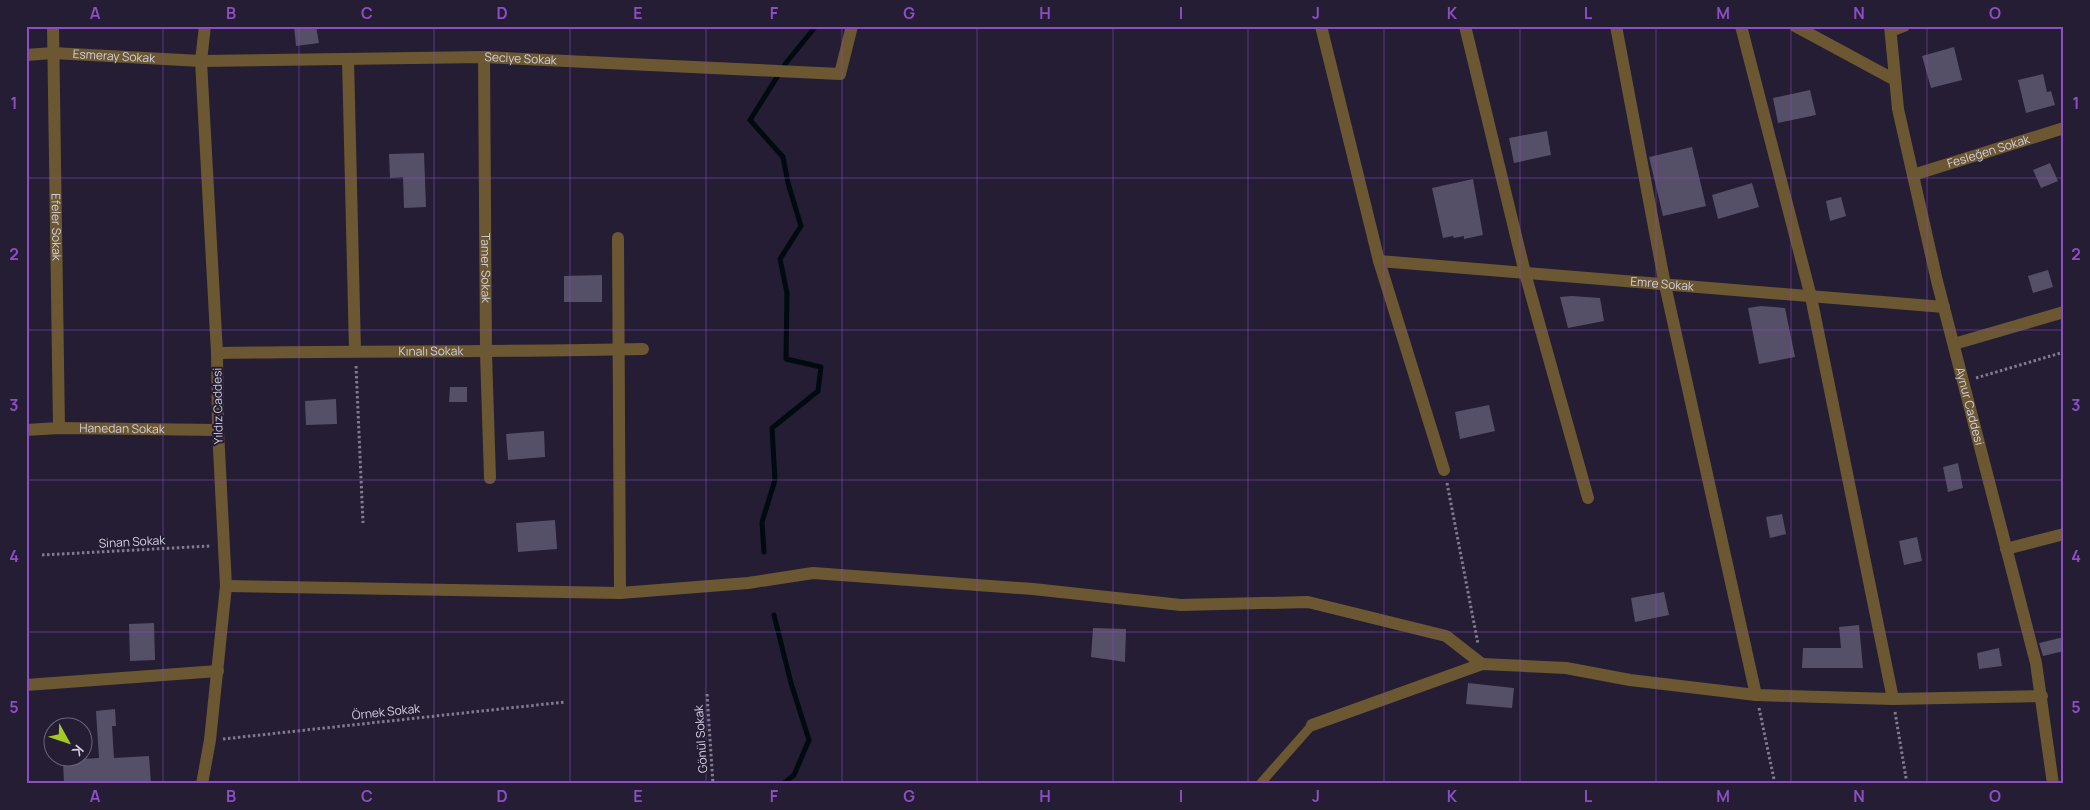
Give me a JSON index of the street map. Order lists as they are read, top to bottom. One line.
{"streets":{"street":["Esmeray Sokak","Seciye Sokak","Fesleğen Sokak","Efeler Sokak","Tamer Sokak","Emre Sokak","Kınalı Sokak","Aynur Caddesi","Yıldız Caddesi","Hanedan Sokak"],"path":["Sinan Sokak","Örnek Sokak","Gönül Sokak"]},"crossings":[["Esmeray Sokak","Seciye Sokak"],["Esmeray Sokak","Efeler Sokak"],["Esmeray Sokak","Yıldız Caddesi"],["Seciye Sokak","Tamer Sokak"],["Seciye Sokak","Yıldız Caddesi"],["Fesleğen Sokak","Aynur Caddesi"],["Efeler Sokak","Hanedan Sokak"],["Tamer Sokak","Kınalı Sokak"],["Emre Sokak","Aynur Caddesi"],["Kınalı Sokak","Yıldız Caddesi"],["Yıldız Caddesi","Hanedan Sokak"],["Yıldız Caddesi","Sinan Sokak"],["Yıldız Caddesi","Örnek Sokak"]],"north":"bottom right","grid":{"columns":["A","B","C","D","E","F","G","H","I","J","K","L","M","N","O"],"rows":["1","2","3","4","5"]}}
